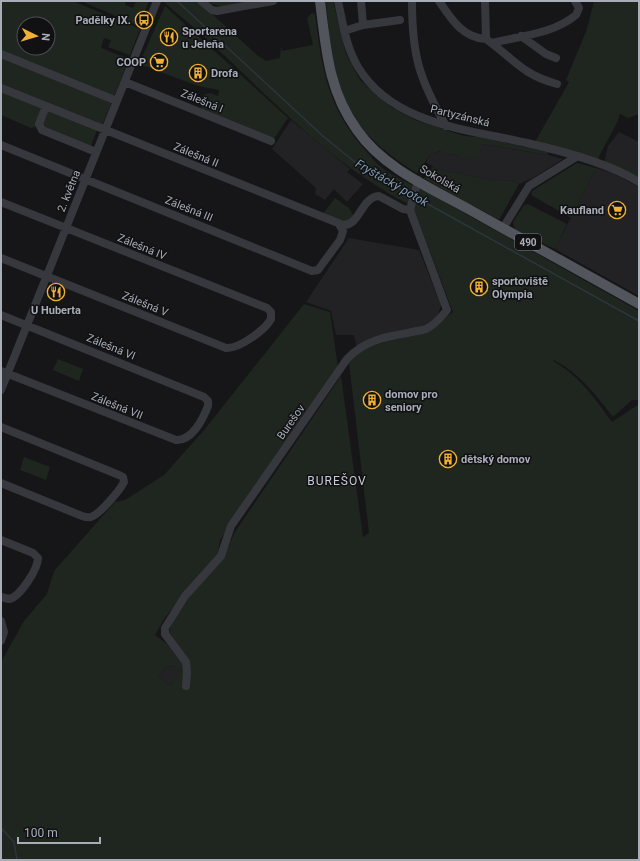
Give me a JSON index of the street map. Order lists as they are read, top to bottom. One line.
{"streets":{"main road":["Sokolská","490"],"street":["Zálešná I","Partyzánská","Zálešná II","2. května","Zálešná III","Zálešná IV","Zálešná V","Zálešná VI","Zálešná VII","Burešov"]},"crossings":[["Zálešná I","2. května"],["Zálešná II","2. května"],["Zálešná II","Zálešná III"],["2. května","Zálešná III"],["2. května","Zálešná IV"],["2. května","Zálešná V"],["2. května","Zálešná VI"],["2. května","Zálešná VII"],["Zálešná IV","Zálešná V"],["Zálešná VI","Zálešná VII"]],"districts":["BUREŠOV"],"water":["Fryštácký potok"],"places":{"bus stop":["Padělky IX."],"restaurant":["Sportarena u Jeleňa","U Huberta"],"supermarket":["COOP","Kaufland"],"building":["Drofa","sportoviště Olympia","domov pro seniory","dětský domov"]},"scale_bar":"100 m","north":"right"}
